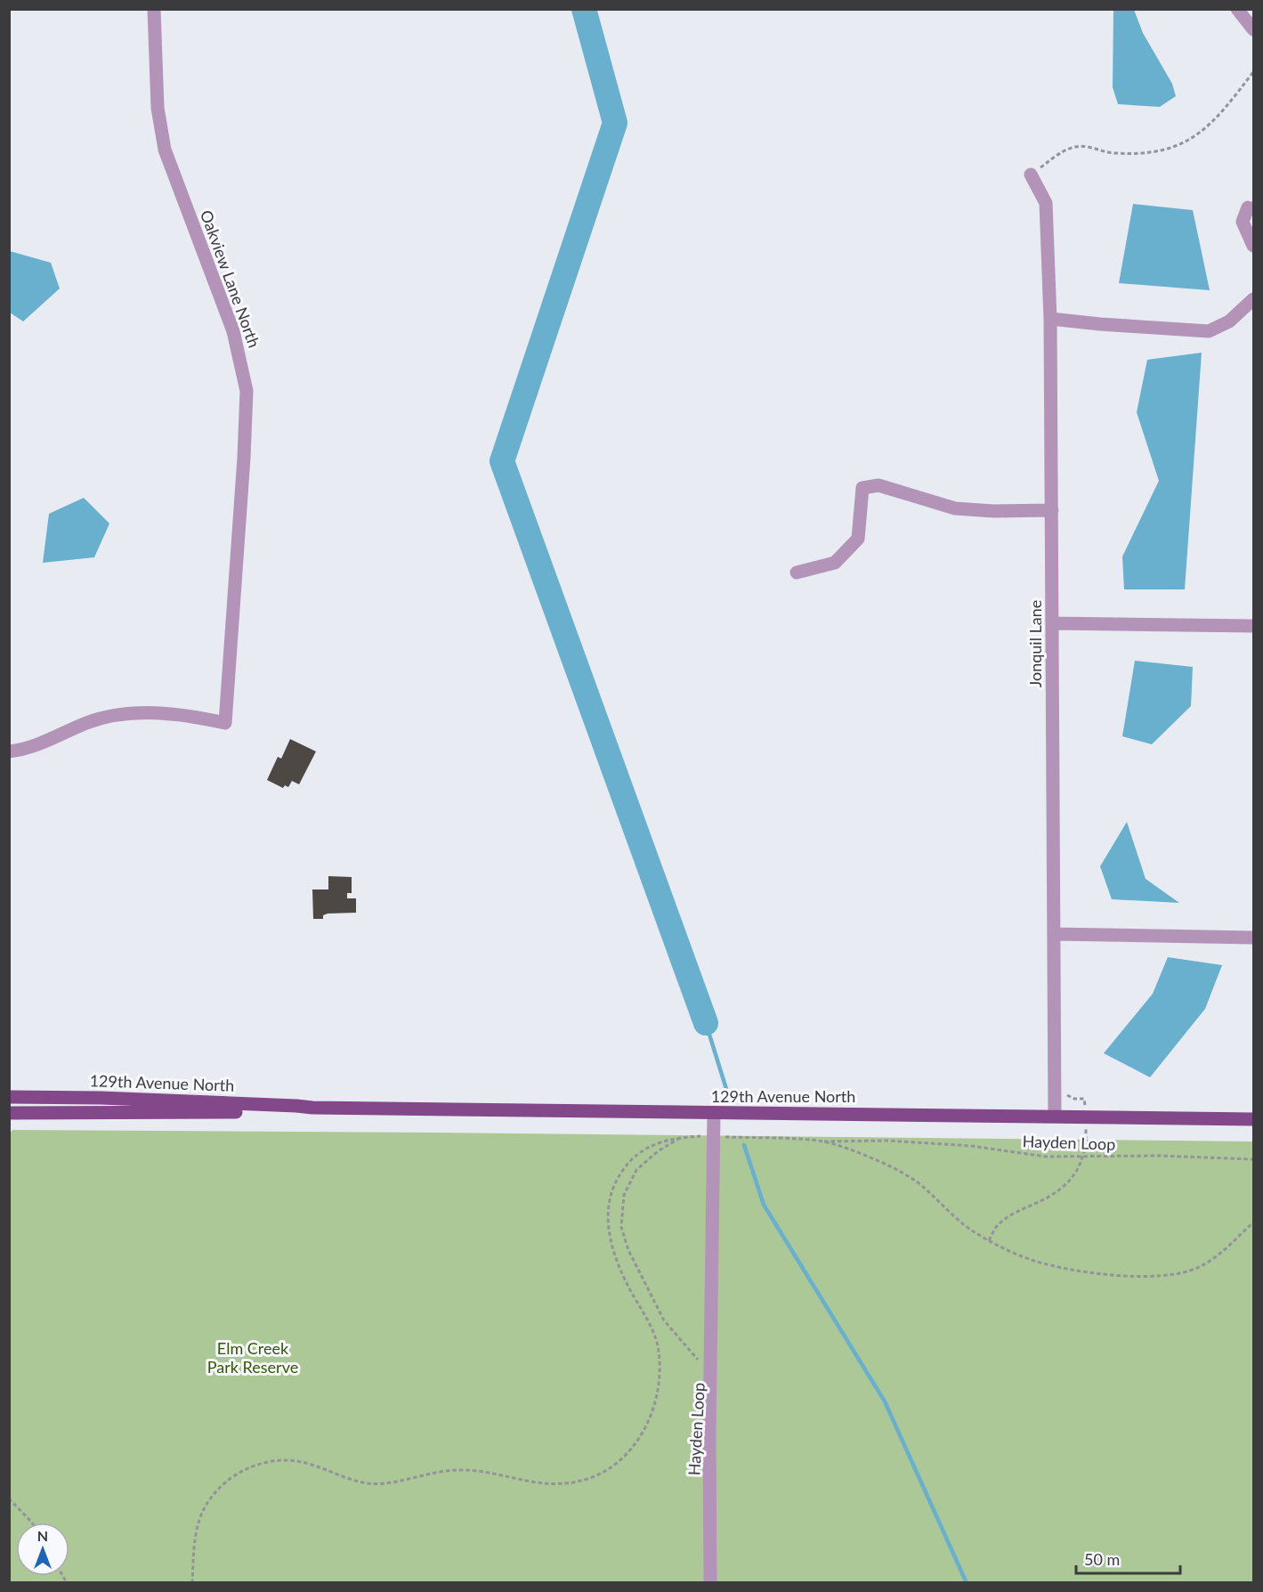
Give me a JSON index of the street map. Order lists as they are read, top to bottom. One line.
{"streets":{"main road":["129th Avenue North"],"street":["Oakview Lane North","Jonquil Lane"],"path":["Hayden Loop"]},"crossings":[["Jonquil Lane","129th Avenue North"]],"parks":["Elm Creek Park Reserve"],"scale_bar":"50 m","north":"top"}
